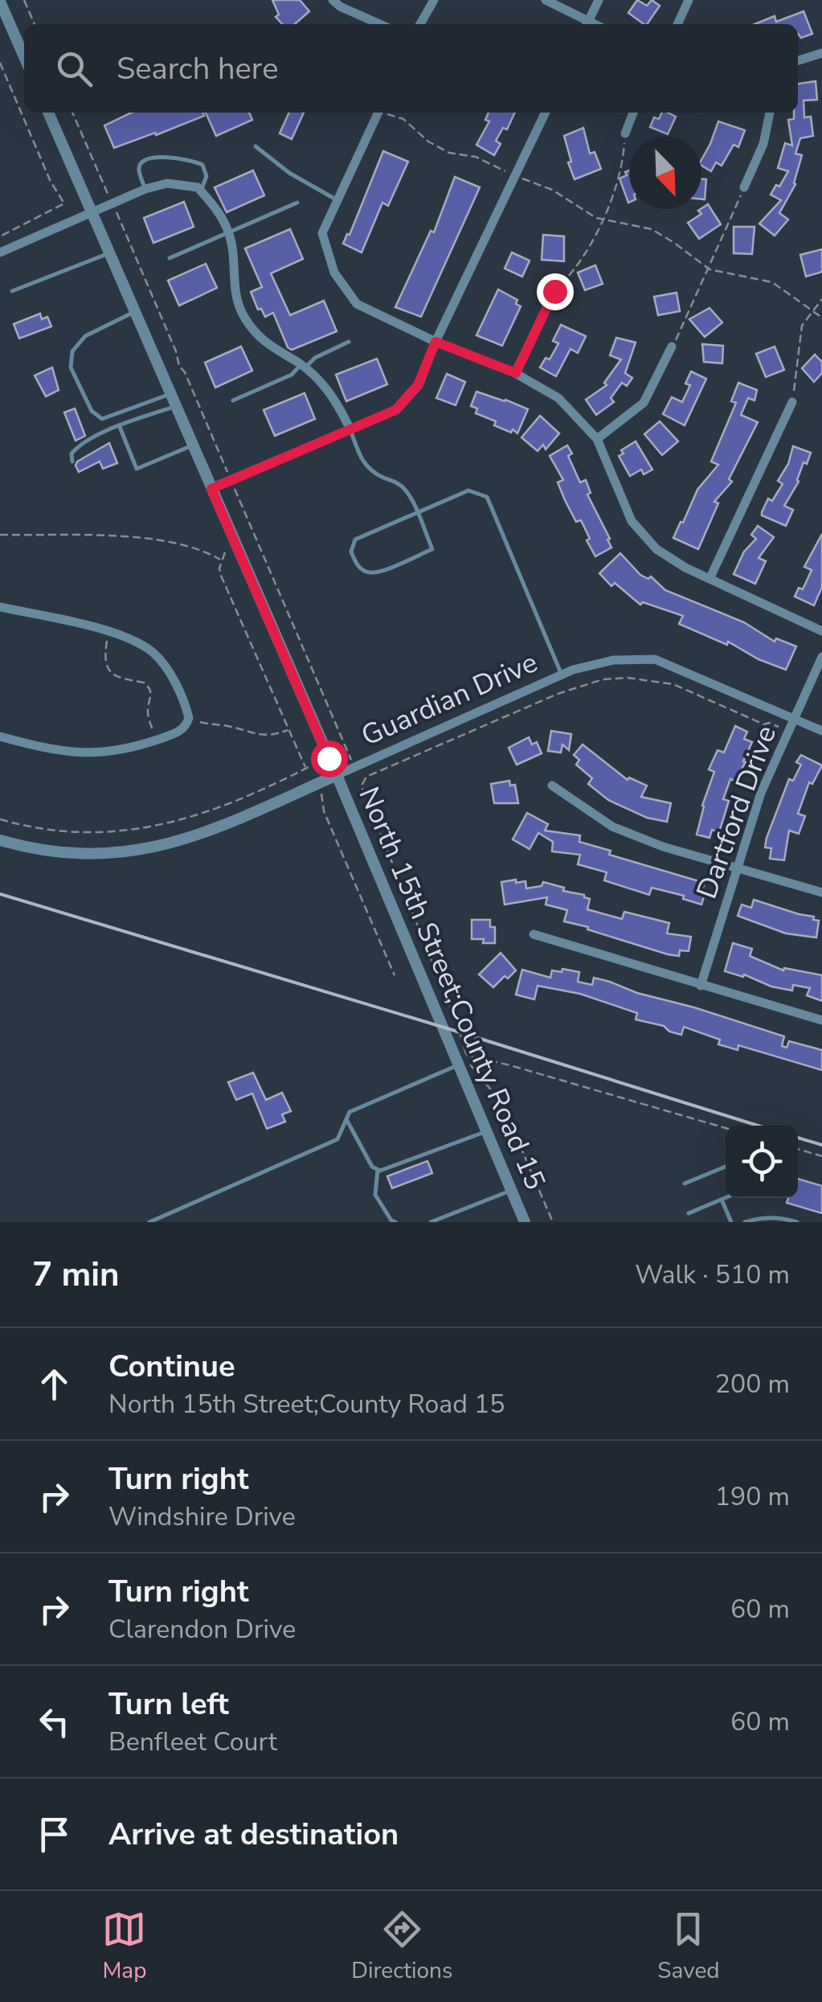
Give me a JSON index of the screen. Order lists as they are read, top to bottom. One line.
{"streets":{"street":["Guardian Drive","Dartford Drive","North 15th Street;County Road 15"]},"crossings":[["Guardian Drive","Dartford Drive"],["Guardian Drive","North 15th Street;County Road 15"]],"north":"bottom right","page":{"search":"Search here","heading":["7 min","Walk · 510 m"],"list":[["Continue","North 15th Street;County Road 15","200 m"],["Turn right","Windshire Drive","190 m"],["Turn right","Clarendon Drive","60 m"],["Turn left","Benfleet Court","60 m"],"Arrive at destination"],"nav":["Map","Directions","Saved"]}}
